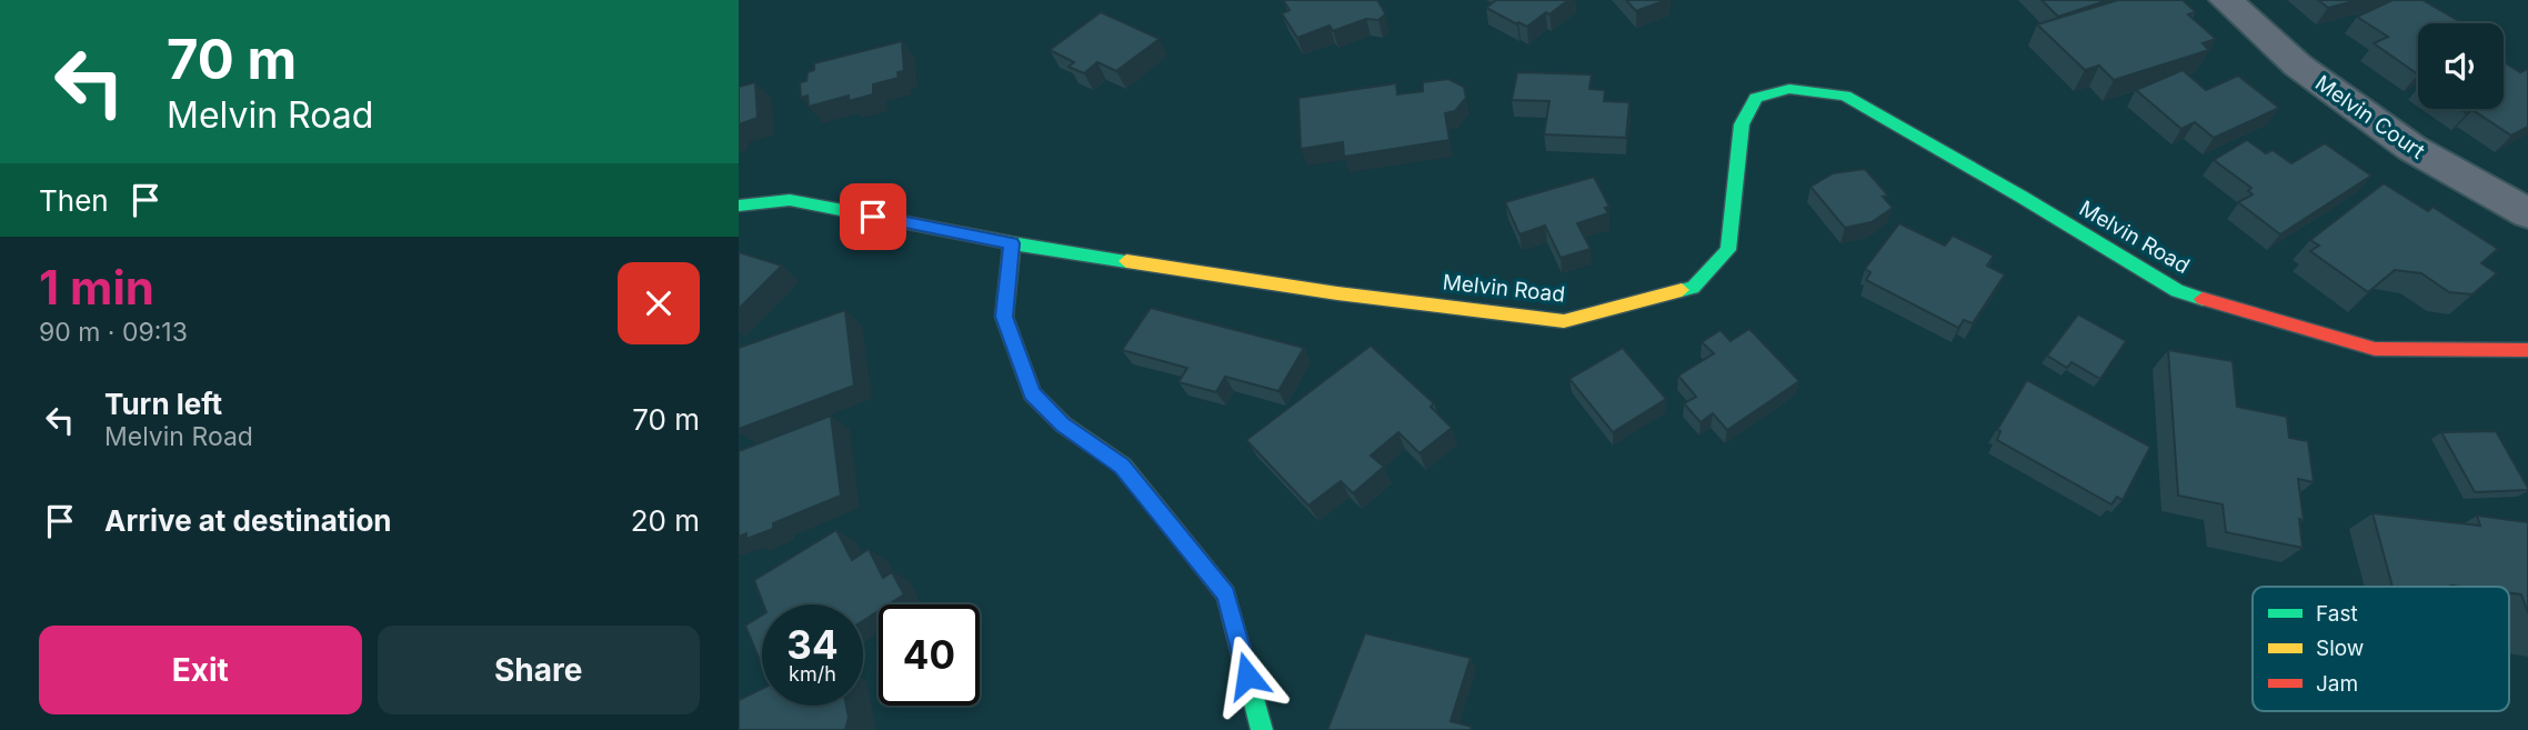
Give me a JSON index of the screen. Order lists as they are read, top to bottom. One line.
{"streets":{"street":["Melvin Court","Melvin Road"]},"legend":["Fast","Slow","Jam"],"page":{"turn":["70 m","Melvin Road"],"then":"Then","heading":["1 min","90 m · 09:13"],"list":[{"name":"Turn left","note":"Melvin Road","value":"70 m"},{"name":"Arrive at destination","value":"20 m"}],"speed":"34 km/h","limit":"40","buttons":["Exit","Share"]}}
